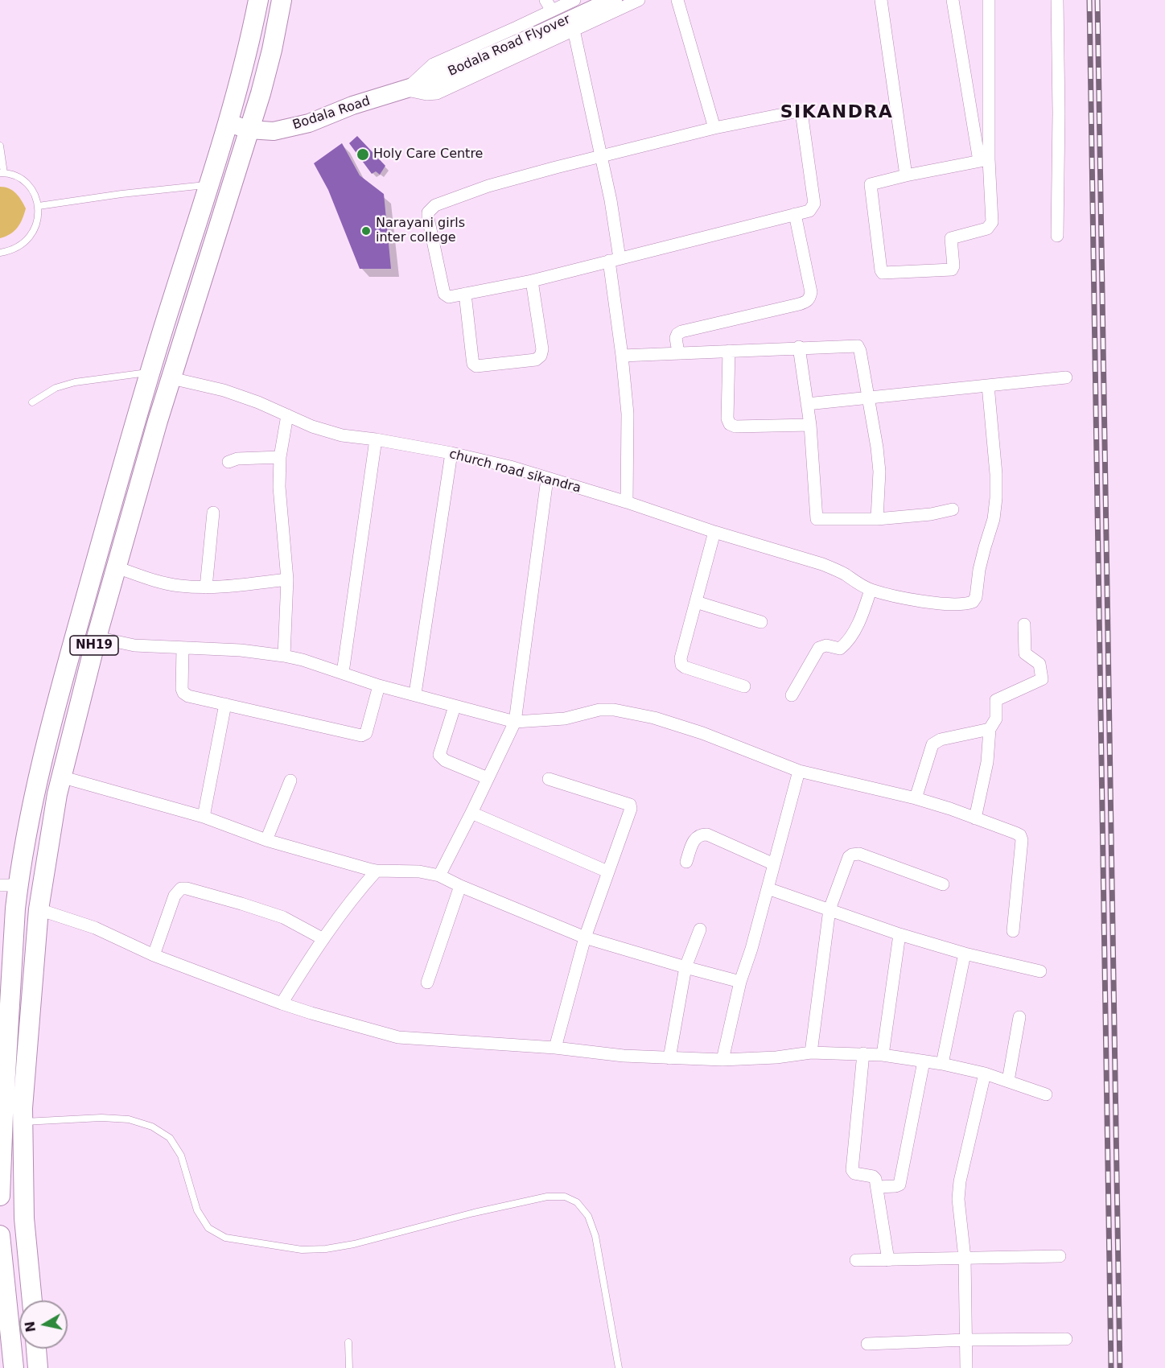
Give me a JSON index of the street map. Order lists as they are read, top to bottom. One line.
{"streets":{"highway":["NH19"],"main road":["Bodala Road Flyover","Bodala Road"],"street":["church road sikandra"]},"crossings":[["Bodala Road Flyover","Bodala Road"],["Bodala Road","NH19"],["church road sikandra","NH19"]],"districts":["SIKANDRA"],"places":["Holy Care Centre","Narayani girls inter college"],"north":"left"}
